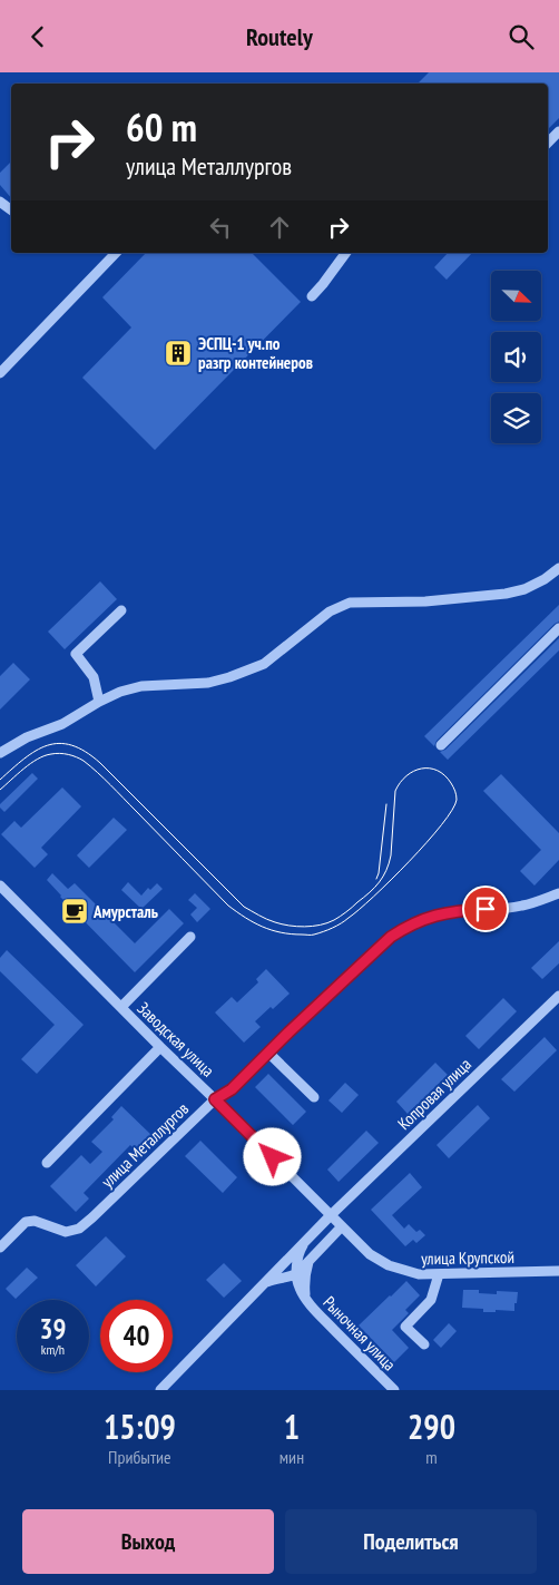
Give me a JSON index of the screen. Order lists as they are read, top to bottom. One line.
{"streets":{"street":["Заводская улица","Копровая улица","улица Металлургов","улица Крупской","Рыночная улица"]},"crossings":[["Заводская улица","Копровая улица"],["Заводская улица","улица Металлургов"],["Заводская улица","улица Крупской"],["Копровая улица","улица Крупской"]],"places":{"building":["ЭСПЦ-1 уч.по разгр контейнеров"],"cafe":["Амурсталь"]},"north":"bottom right","page":{"header":"Routely","turn":["60 m","улица Металлургов"],"speed":"39 km/h","limit":"40","eta":["15:09","Прибытие","1","мин","290","m"],"buttons":["Выход","Поделиться"]}}
